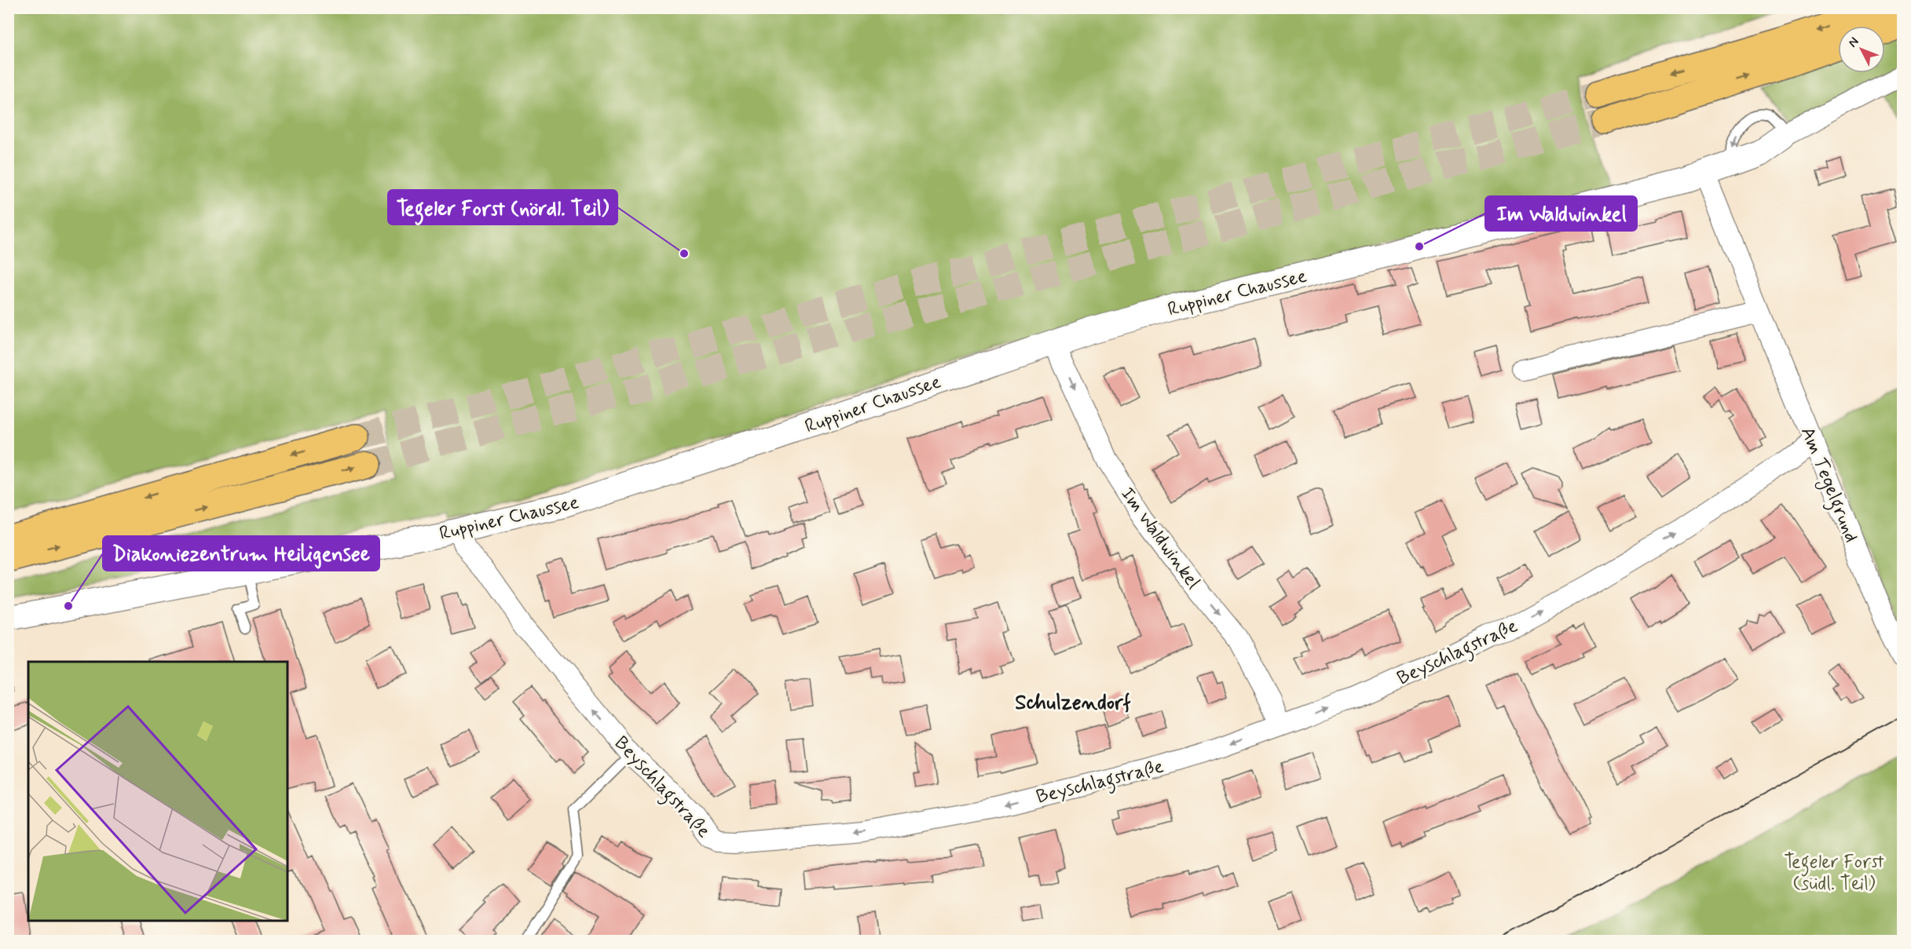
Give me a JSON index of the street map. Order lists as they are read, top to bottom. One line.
{"streets":{"street":["Ruppiner Chaussee","Am Tegelgrund","Im Waldwinkel","Beyschlagstraße"]},"crossings":[["Ruppiner Chaussee","Am Tegelgrund"],["Ruppiner Chaussee","Im Waldwinkel"],["Ruppiner Chaussee","Beyschlagstraße"],["Am Tegelgrund","Beyschlagstraße"],["Im Waldwinkel","Beyschlagstraße"]],"one_way":["Im Waldwinkel"],"districts":["Schulzendorf"],"parks":["Tegeler Forst (südl. Teil)"],"places":["Im Waldwinkel","Tegeler Forst (nördl. Teil)","Diakoniezentrum Heiligensee"],"north":"top left"}
